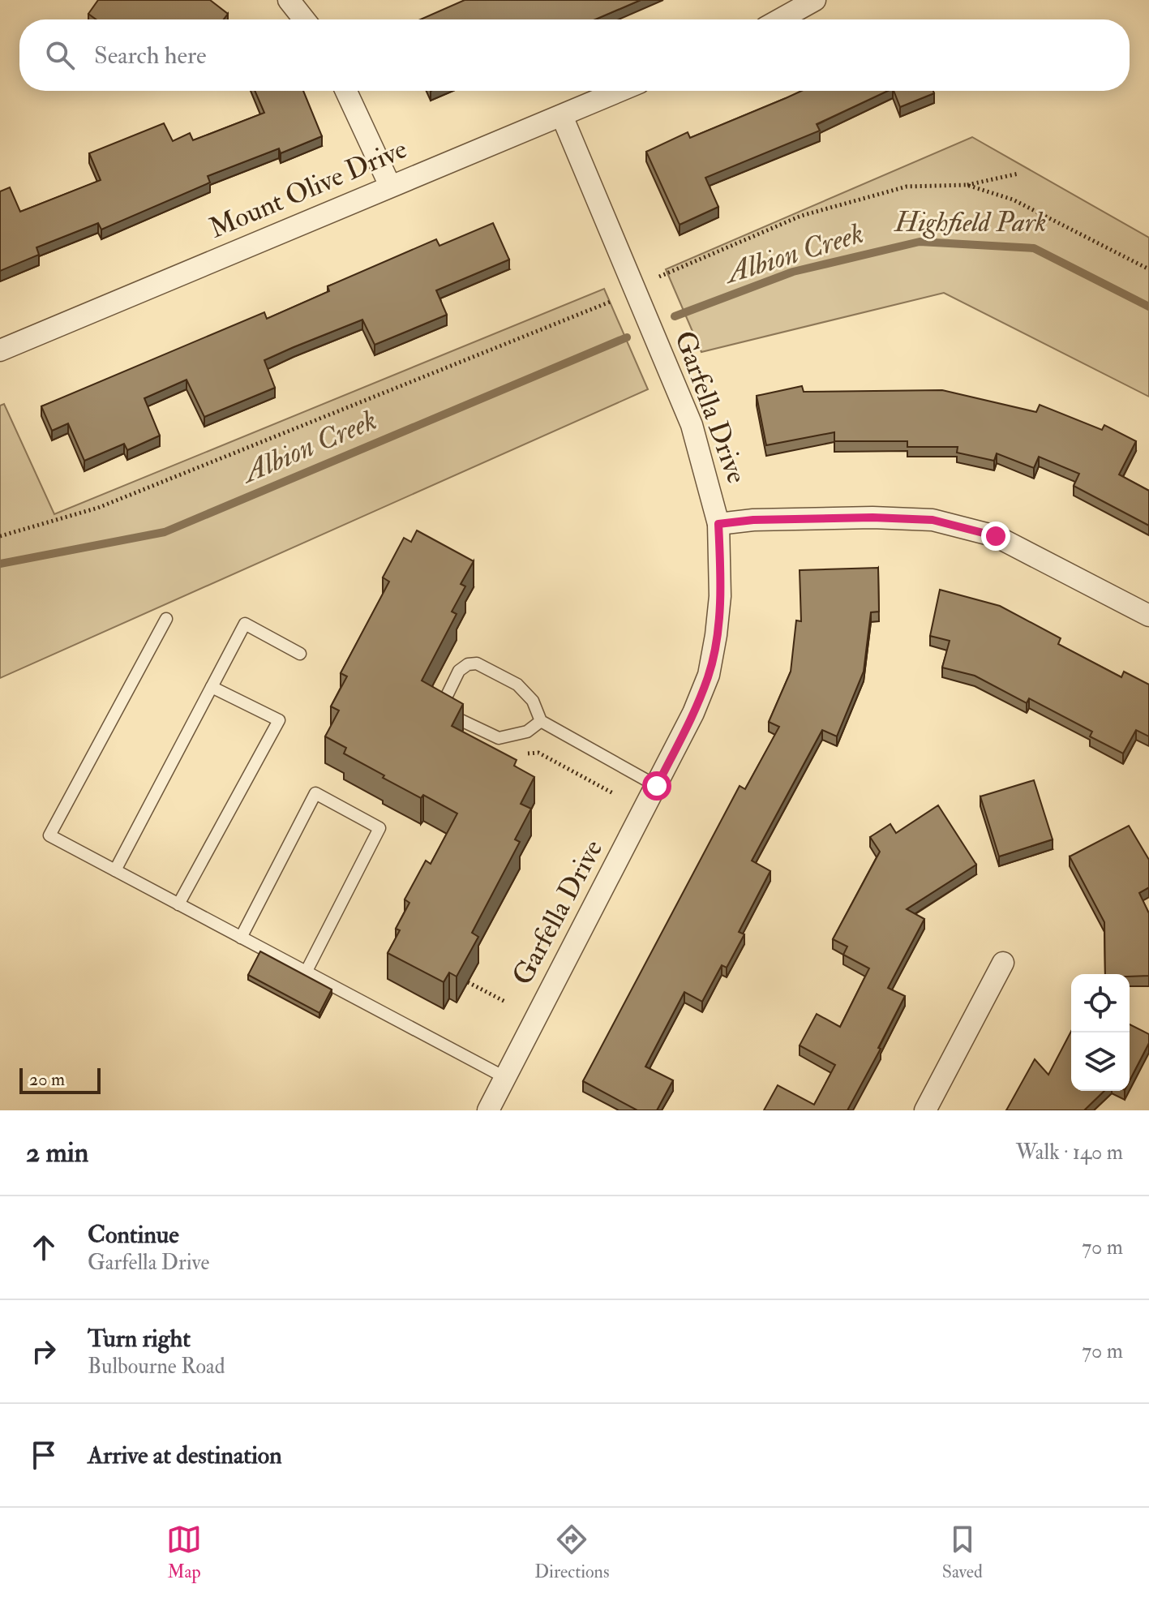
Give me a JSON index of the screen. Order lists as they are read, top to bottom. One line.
{"streets":{"street":["Mount Olive Drive","Garfella Drive"]},"crossings":[["Mount Olive Drive","Garfella Drive"]],"water":["Albion Creek"],"parks":["Highfield Park"],"scale_bar":"20 m","page":{"search":"Search here","scale":"20 m","heading":["2 min","Walk · 140 m"],"list":[["Continue","Garfella Drive","70 m"],["Turn right","Bulbourne Road","70 m"],"Arrive at destination"],"nav":["Map","Directions","Saved"]}}
